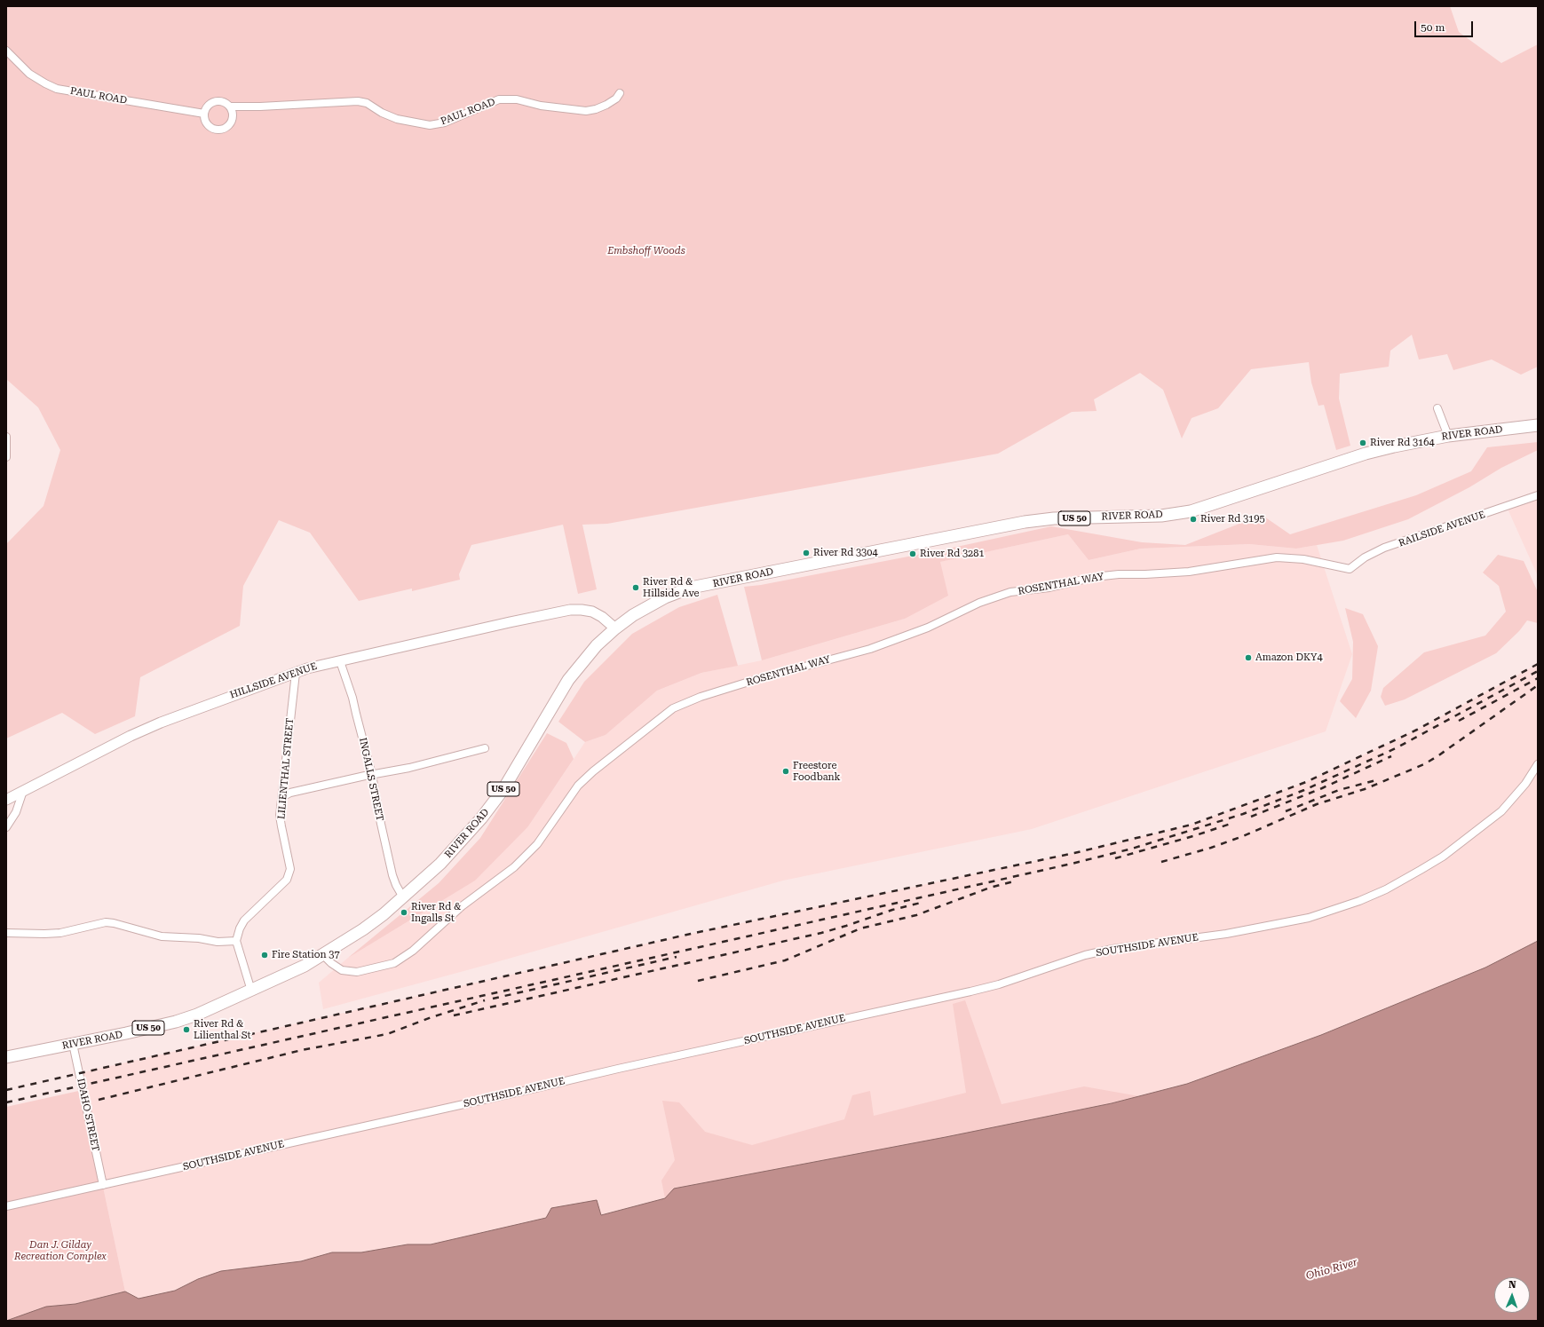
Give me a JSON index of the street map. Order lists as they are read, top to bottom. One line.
{"streets":{"main road":["RIVER ROAD","US 50"],"street":["PAUL ROAD","RAILSIDE AVENUE","ROSENTHAL WAY","HILLSIDE AVENUE","LILIENTHAL STREET","INGALLS STREET","SOUTHSIDE AVENUE","IDAHO STREET"]},"crossings":[["RIVER ROAD","ROSENTHAL WAY"],["RIVER ROAD","HILLSIDE AVENUE"],["RIVER ROAD","INGALLS STREET"],["RIVER ROAD","IDAHO STREET"],["RAILSIDE AVENUE","ROSENTHAL WAY"],["HILLSIDE AVENUE","LILIENTHAL STREET"],["HILLSIDE AVENUE","INGALLS STREET"],["SOUTHSIDE AVENUE","IDAHO STREET"]],"water":["Ohio River"],"parks":["Embshoff Woods","Dan J. Gilday Recreation Complex"],"places":["River Rd 3164","River Rd 3195","River Rd 3304","River Rd 3281","River Rd & Hillside Ave","Amazon DKY4","Freestore Foodbank","River Rd & Ingalls St","Fire Station 37","River Rd & Lilienthal St"],"scale_bar":"50 m","north":"top"}
